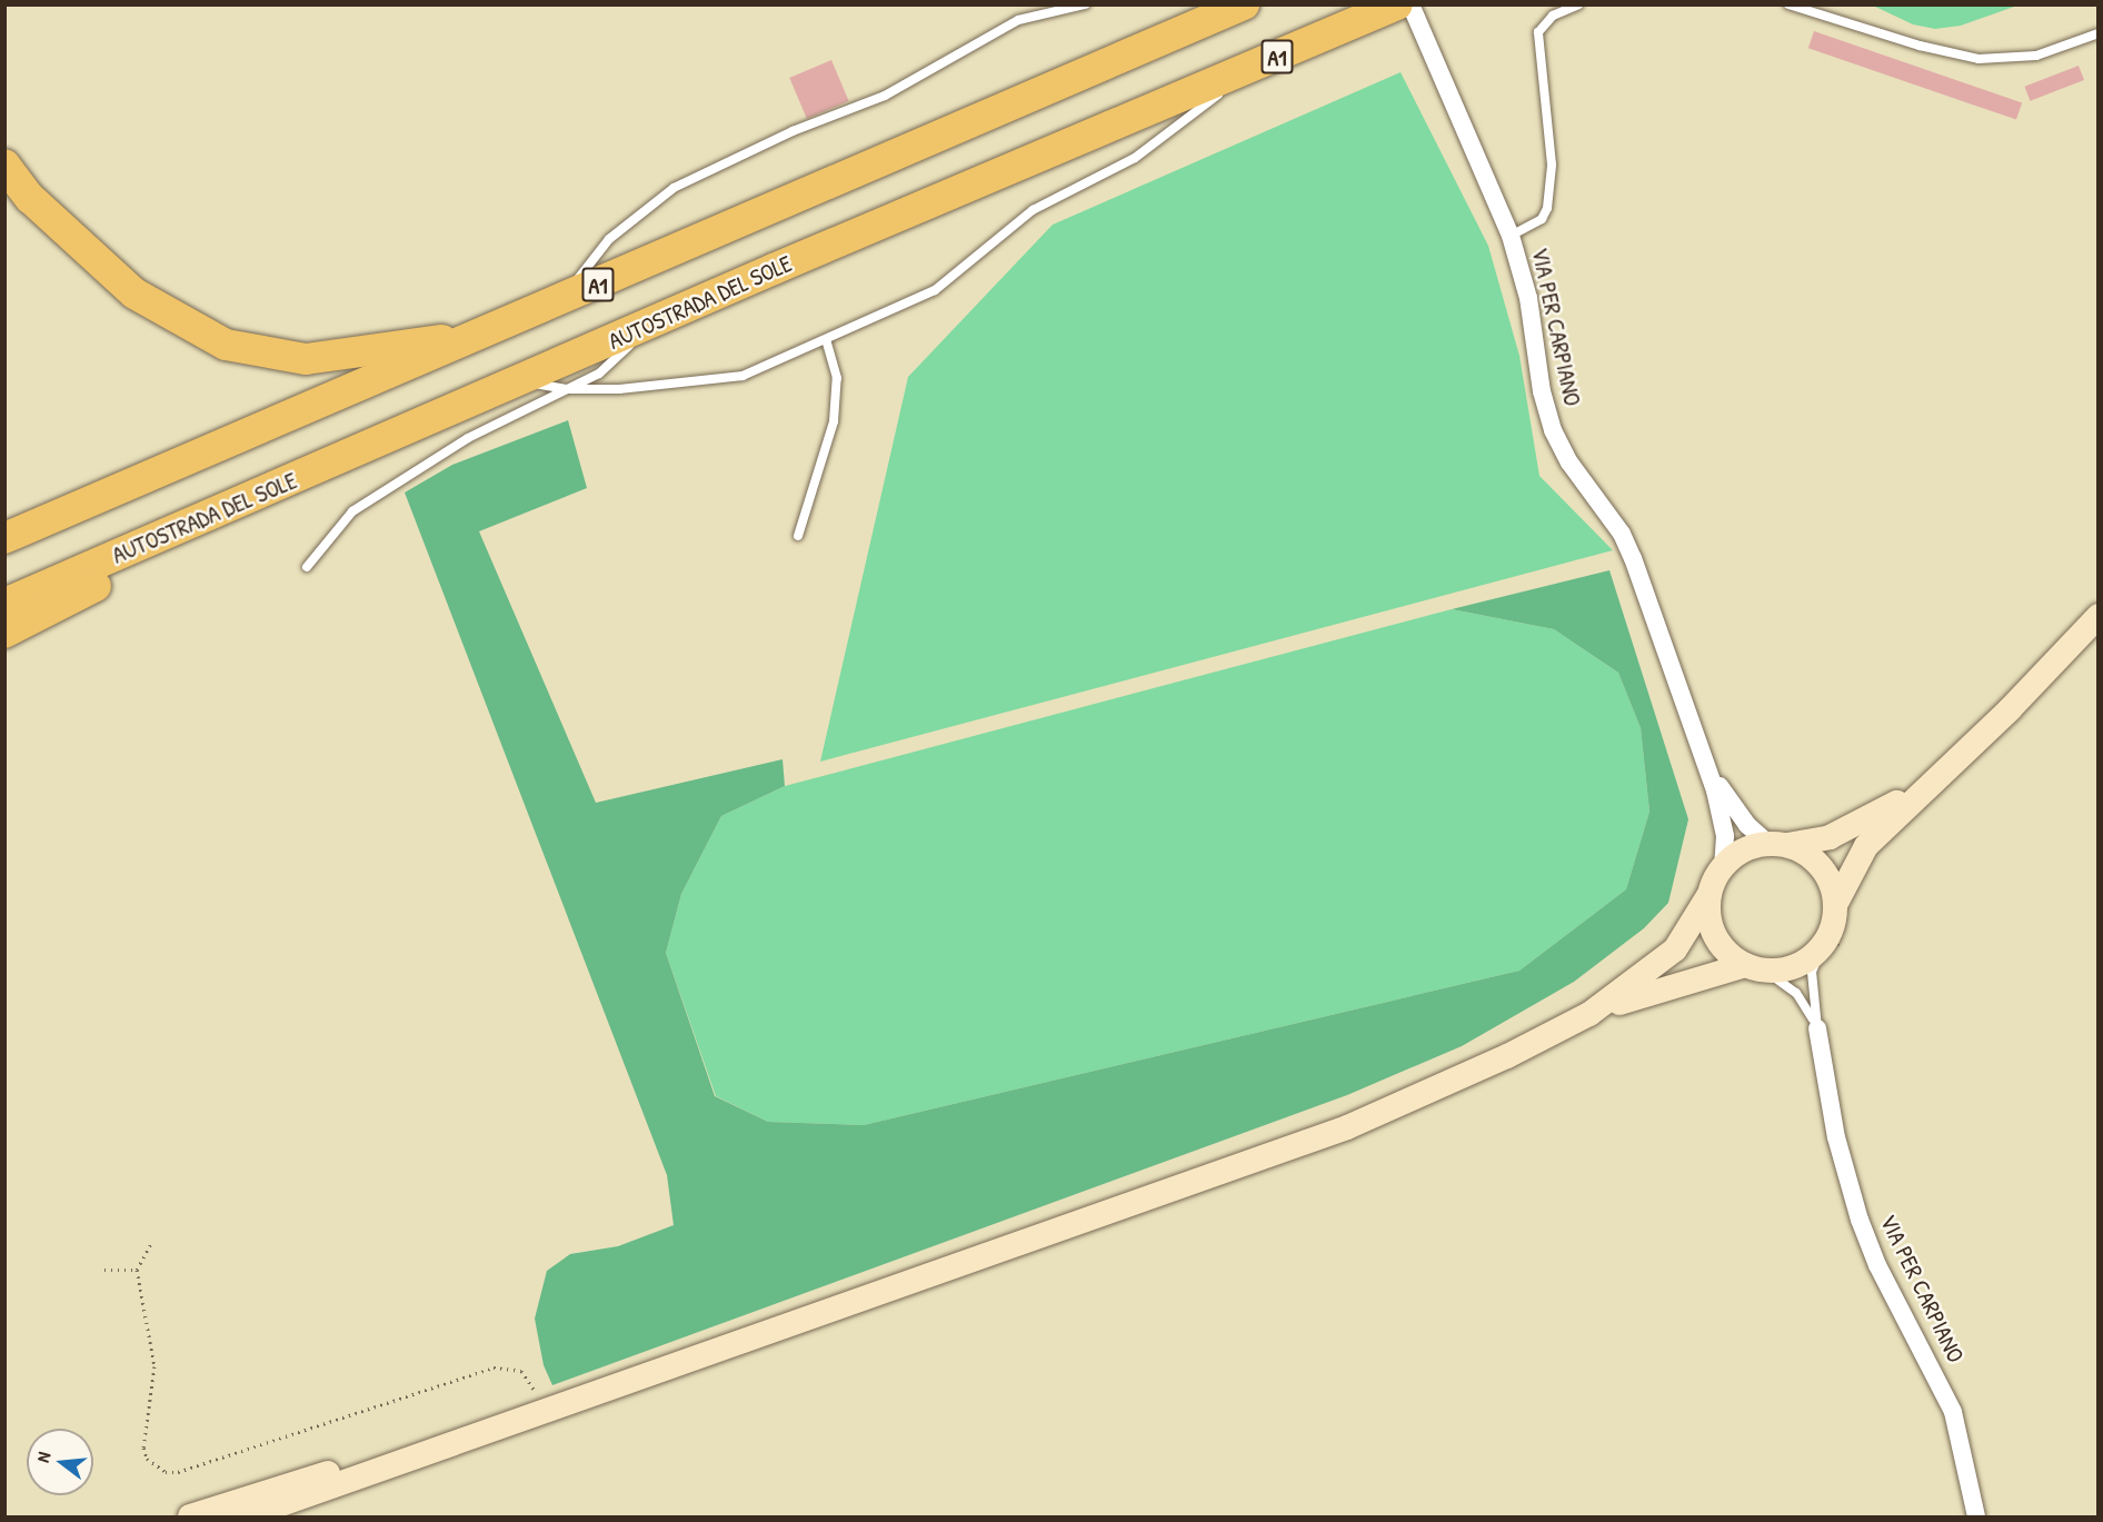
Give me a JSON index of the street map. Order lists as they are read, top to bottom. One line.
{"streets":{"highway":["A1","AUTOSTRADA DEL SOLE"],"street":["VIA PER CARPIANO"]},"north":"left"}
